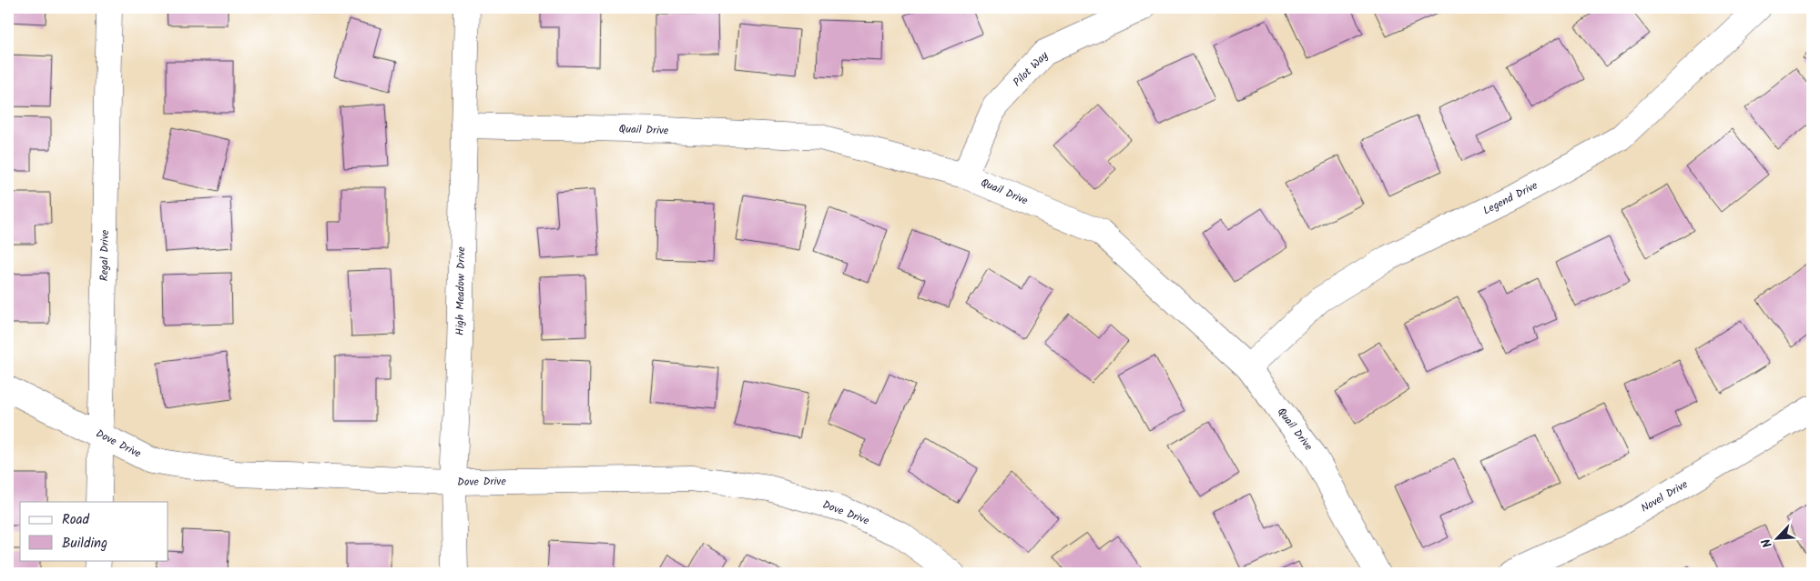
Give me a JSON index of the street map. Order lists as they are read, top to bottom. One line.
{"streets":{"street":["Pilot Way","Quail Drive","Legend Drive","Regal Drive","High Meadow Drive","Dove Drive","Novel Drive"]},"crossings":[["Pilot Way","Quail Drive"],["Quail Drive","Legend Drive"],["Quail Drive","High Meadow Drive"],["Regal Drive","Dove Drive"],["High Meadow Drive","Dove Drive"]],"legend":["Road","Building"],"north":"bottom left"}
